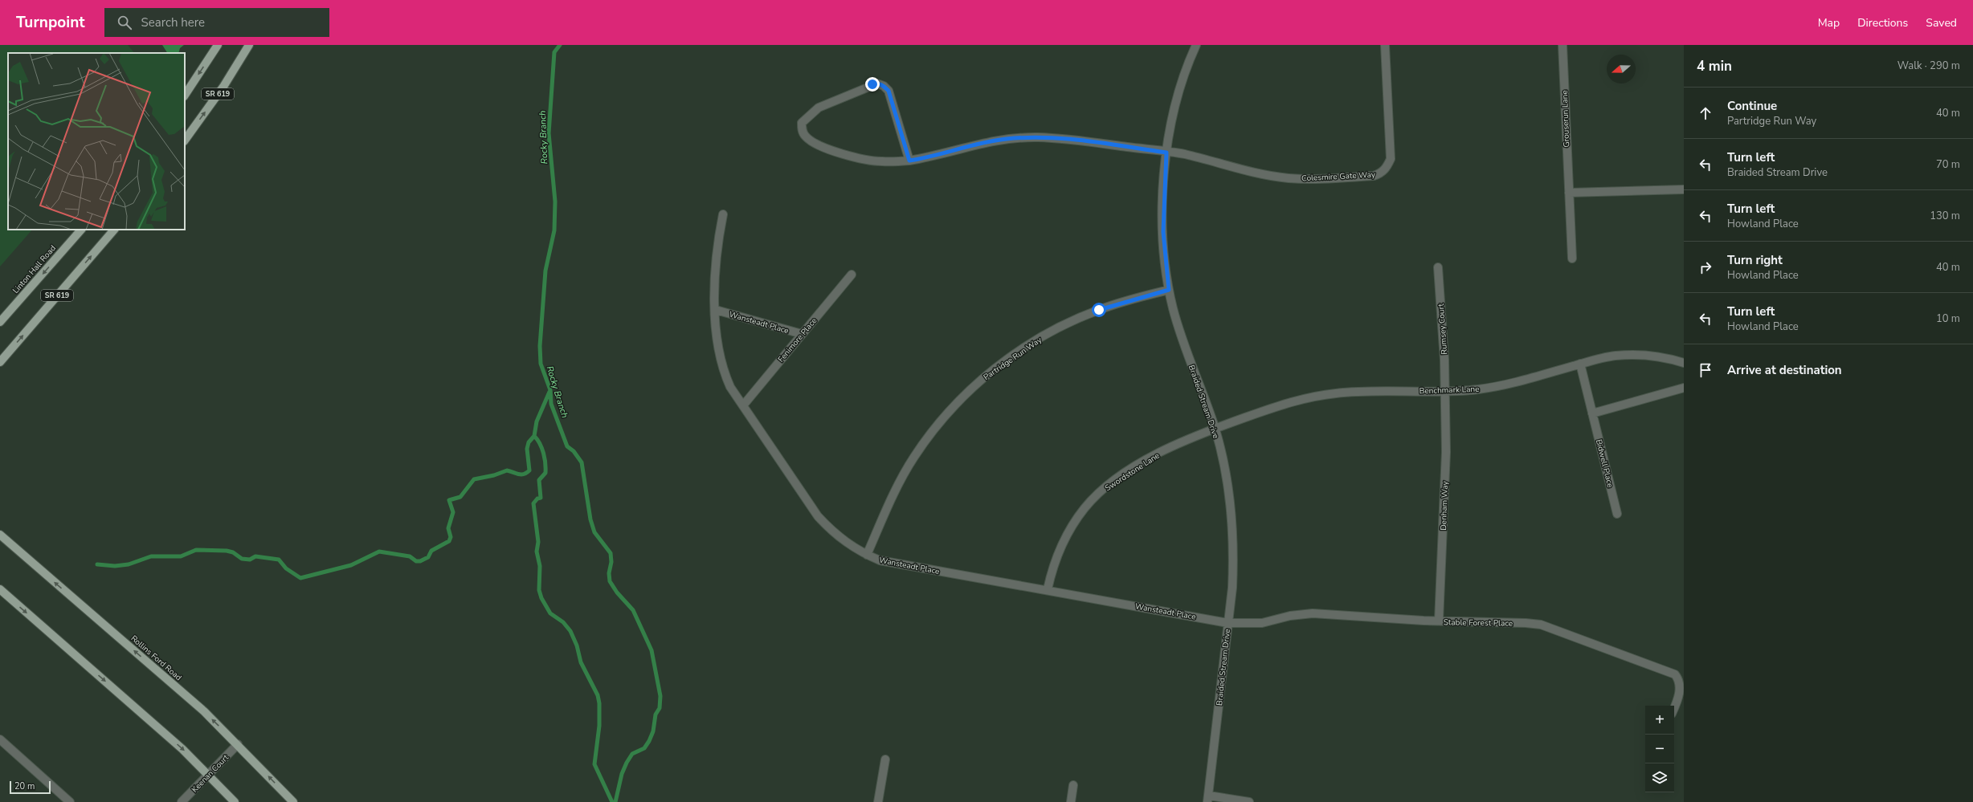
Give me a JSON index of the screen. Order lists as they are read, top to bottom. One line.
{"streets":{"main road":["SR 619","Linton Hall Road","Rollins Ford Road"],"street":["Grouserun Lane","Colesmire Gate Way","Wansteadt Place","Rumsey Court","Fenimore Place","Partridge Run Way","Benchmark Lane","Braided Stream Drive","Bidwell Place","Swordstone Lane","Denham Way","Stable Forest Place","Keenan Court"]},"crossings":[["Colesmire Gate Way","Braided Stream Drive"],["Wansteadt Place","Fenimore Place"],["Wansteadt Place","Partridge Run Way"],["Wansteadt Place","Braided Stream Drive"],["Wansteadt Place","Swordstone Lane"],["Wansteadt Place","Stable Forest Place"],["Rumsey Court","Benchmark Lane"],["Rumsey Court","Denham Way"],["Partridge Run Way","Braided Stream Drive"],["Benchmark Lane","Braided Stream Drive"],["Benchmark Lane","Bidwell Place"],["Benchmark Lane","Swordstone Lane"],["Benchmark Lane","Denham Way"],["Braided Stream Drive","Swordstone Lane"],["Braided Stream Drive","Stable Forest Place"],["Denham Way","Stable Forest Place"],["Rollins Ford Road","Keenan Court"]],"water":["Rocky Branch"],"scale_bar":"20 m","north":"left","page":{"header":"Turnpoint","search":"Search here","nav":["Map","Directions","Saved"],"heading":["4 min","Walk · 290 m"],"list":[["Continue","Partridge Run Way","40 m"],["Turn left","Braided Stream Drive","70 m"],["Turn left","Howland Place","130 m"],["Turn right","Howland Place","40 m"],["Turn left","Howland Place","10 m"],"Arrive at destination"],"map_buttons":["+","−"],"scale":"20 m"}}
